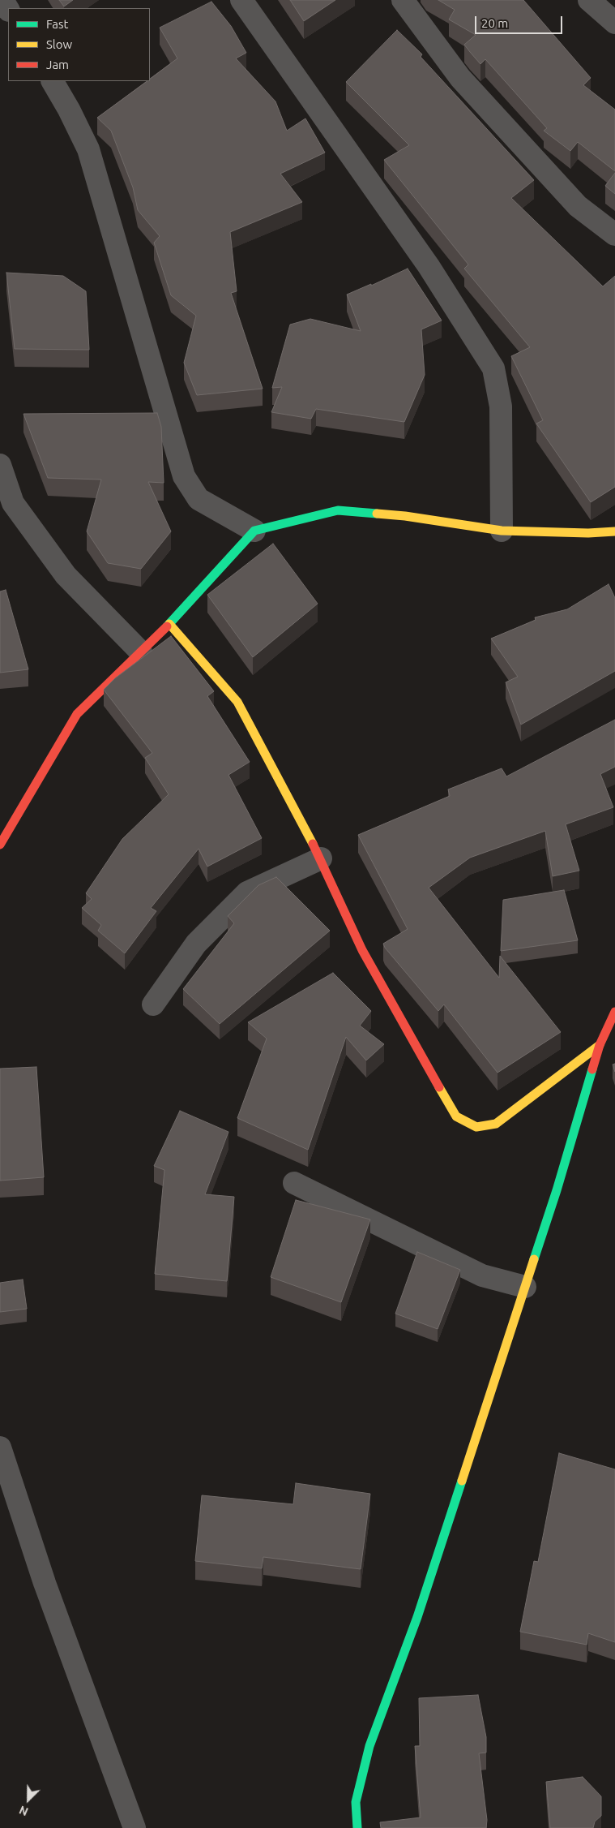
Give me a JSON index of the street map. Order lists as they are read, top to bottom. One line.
{"legend":["Fast","Slow","Jam"],"scale_bar":"20 m","north":"bottom left"}
